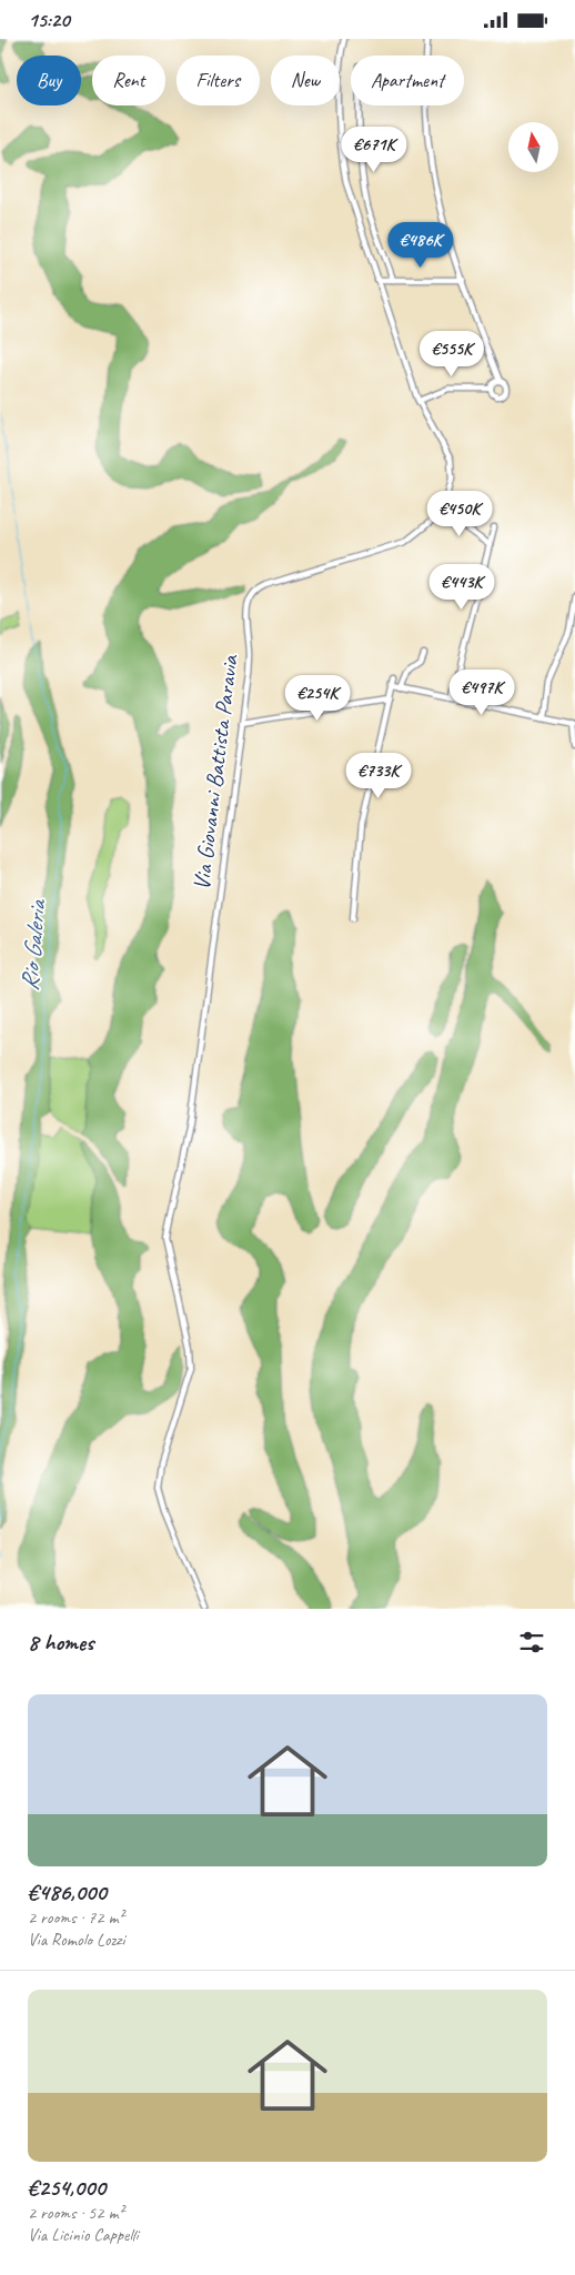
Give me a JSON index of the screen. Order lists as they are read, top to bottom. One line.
{"streets":{"street":["Via Giovanni Battista Paravia"]},"water":["Rio Galeria"],"north":"top","page":{"status":"15:20","chip":["Buy","Rent","Filters","New","Apartment"],"price":["€671K","€486K","€555K","€450K","€443K","€497K","€254K","€733K"],"heading":"8 homes","list":[{"name":"€486,000","note":"2 rooms · 72 m² · Via Romolo Lozzi"},{"name":"€254,000","note":"2 rooms · 52 m² · Via Licinio Cappelli"}]}}
